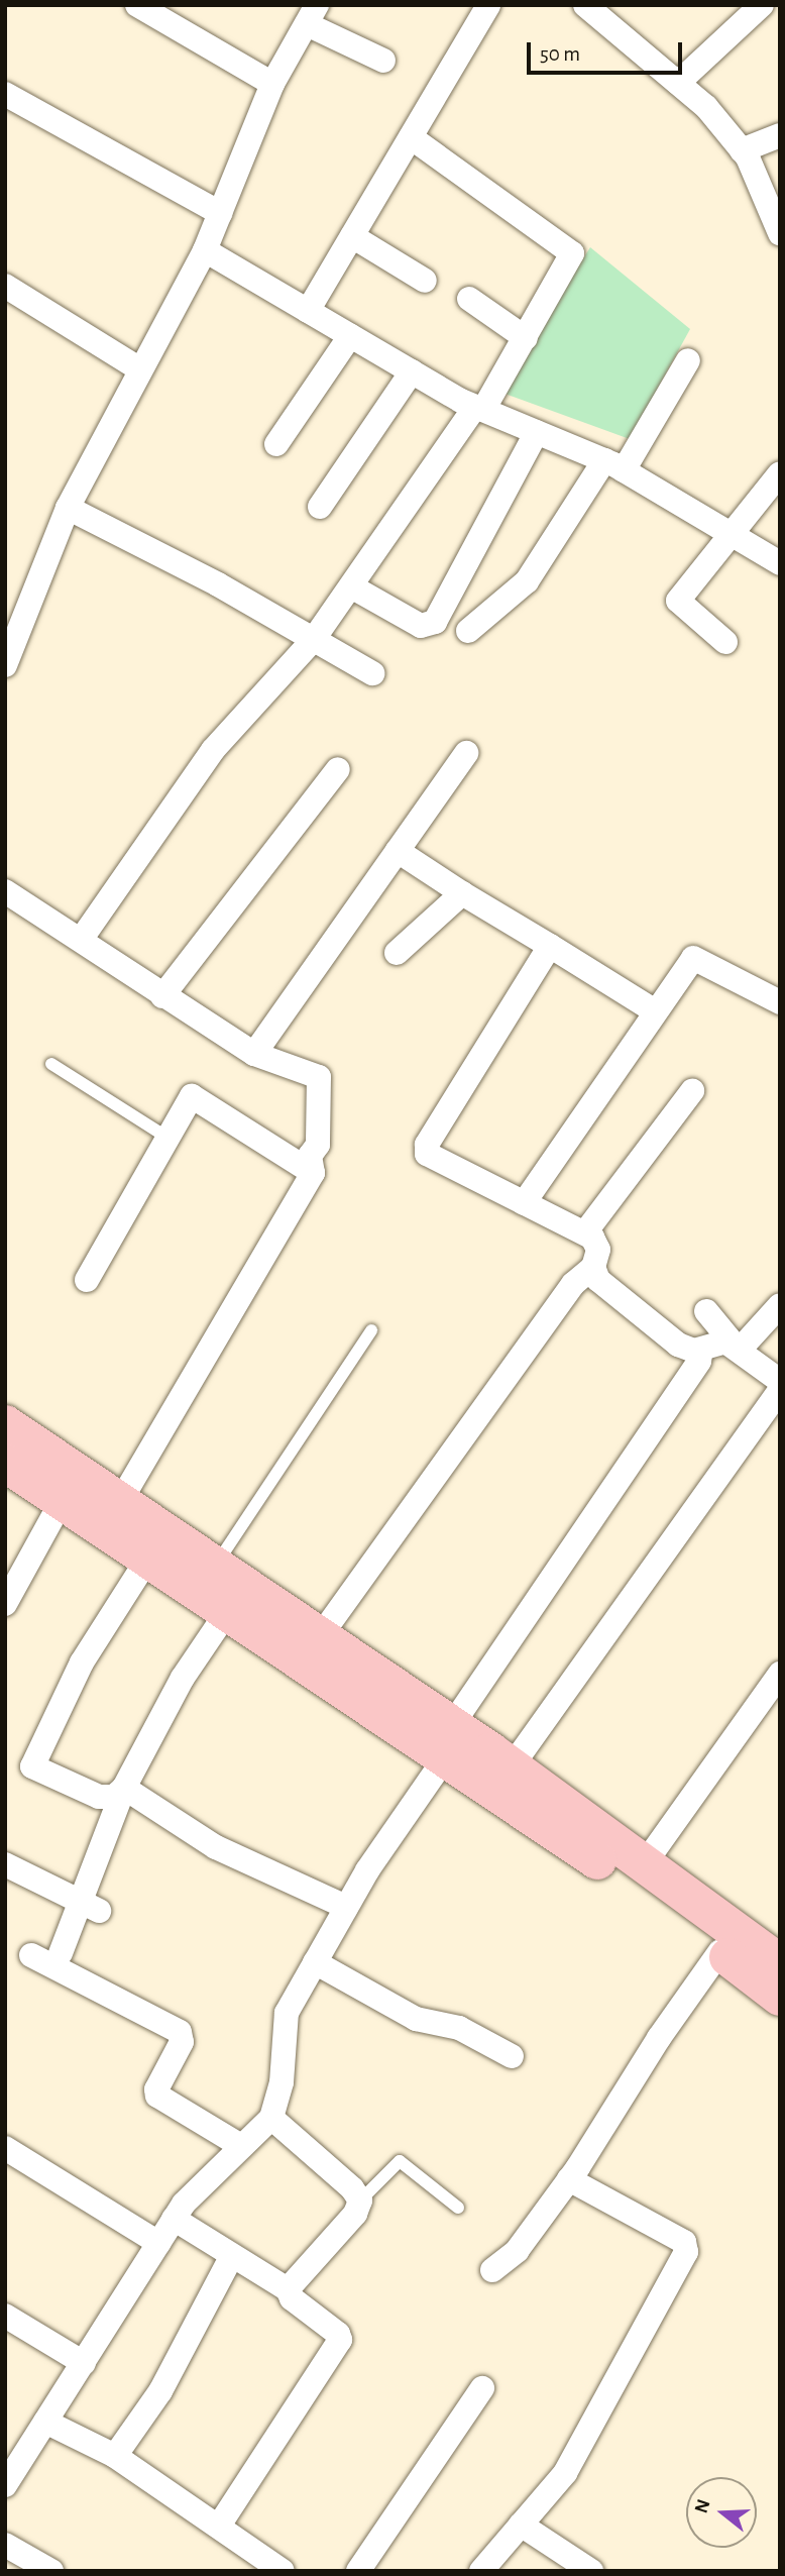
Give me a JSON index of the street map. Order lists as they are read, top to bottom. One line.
{"scale_bar":"50 m","north":"left"}
